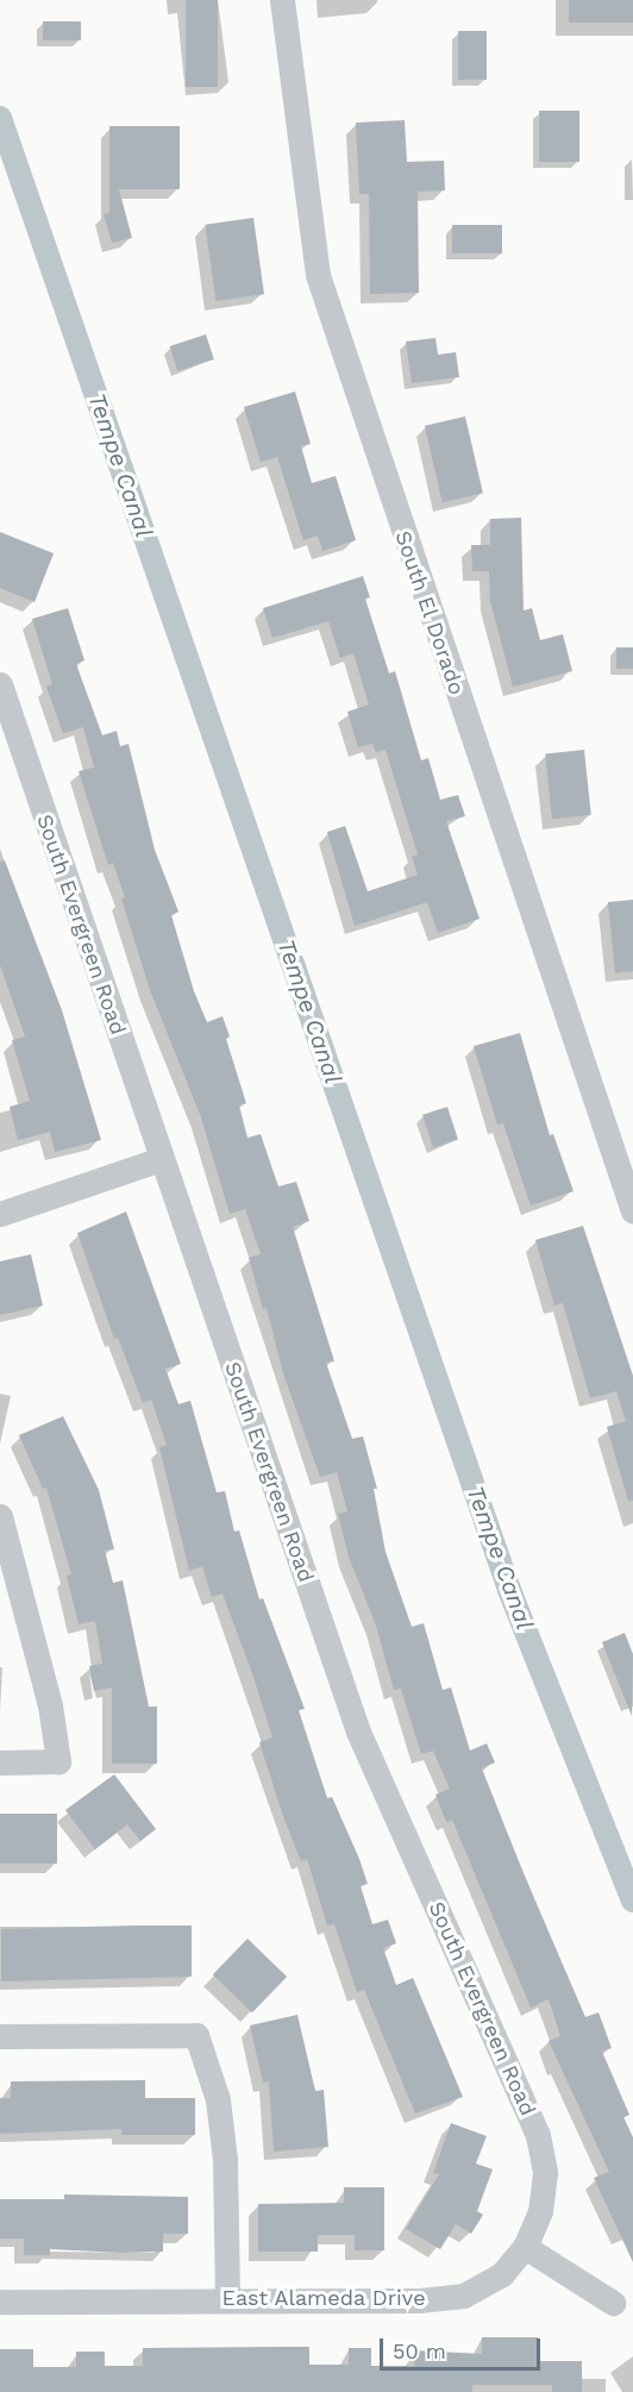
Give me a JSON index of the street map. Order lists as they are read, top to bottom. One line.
{"streets":{"street":["South El Dorado","South Evergreen Road","East Alameda Drive"]},"crossings":[["South Evergreen Road","East Alameda Drive"]],"water":["Tempe Canal"],"scale_bar":"50 m"}
